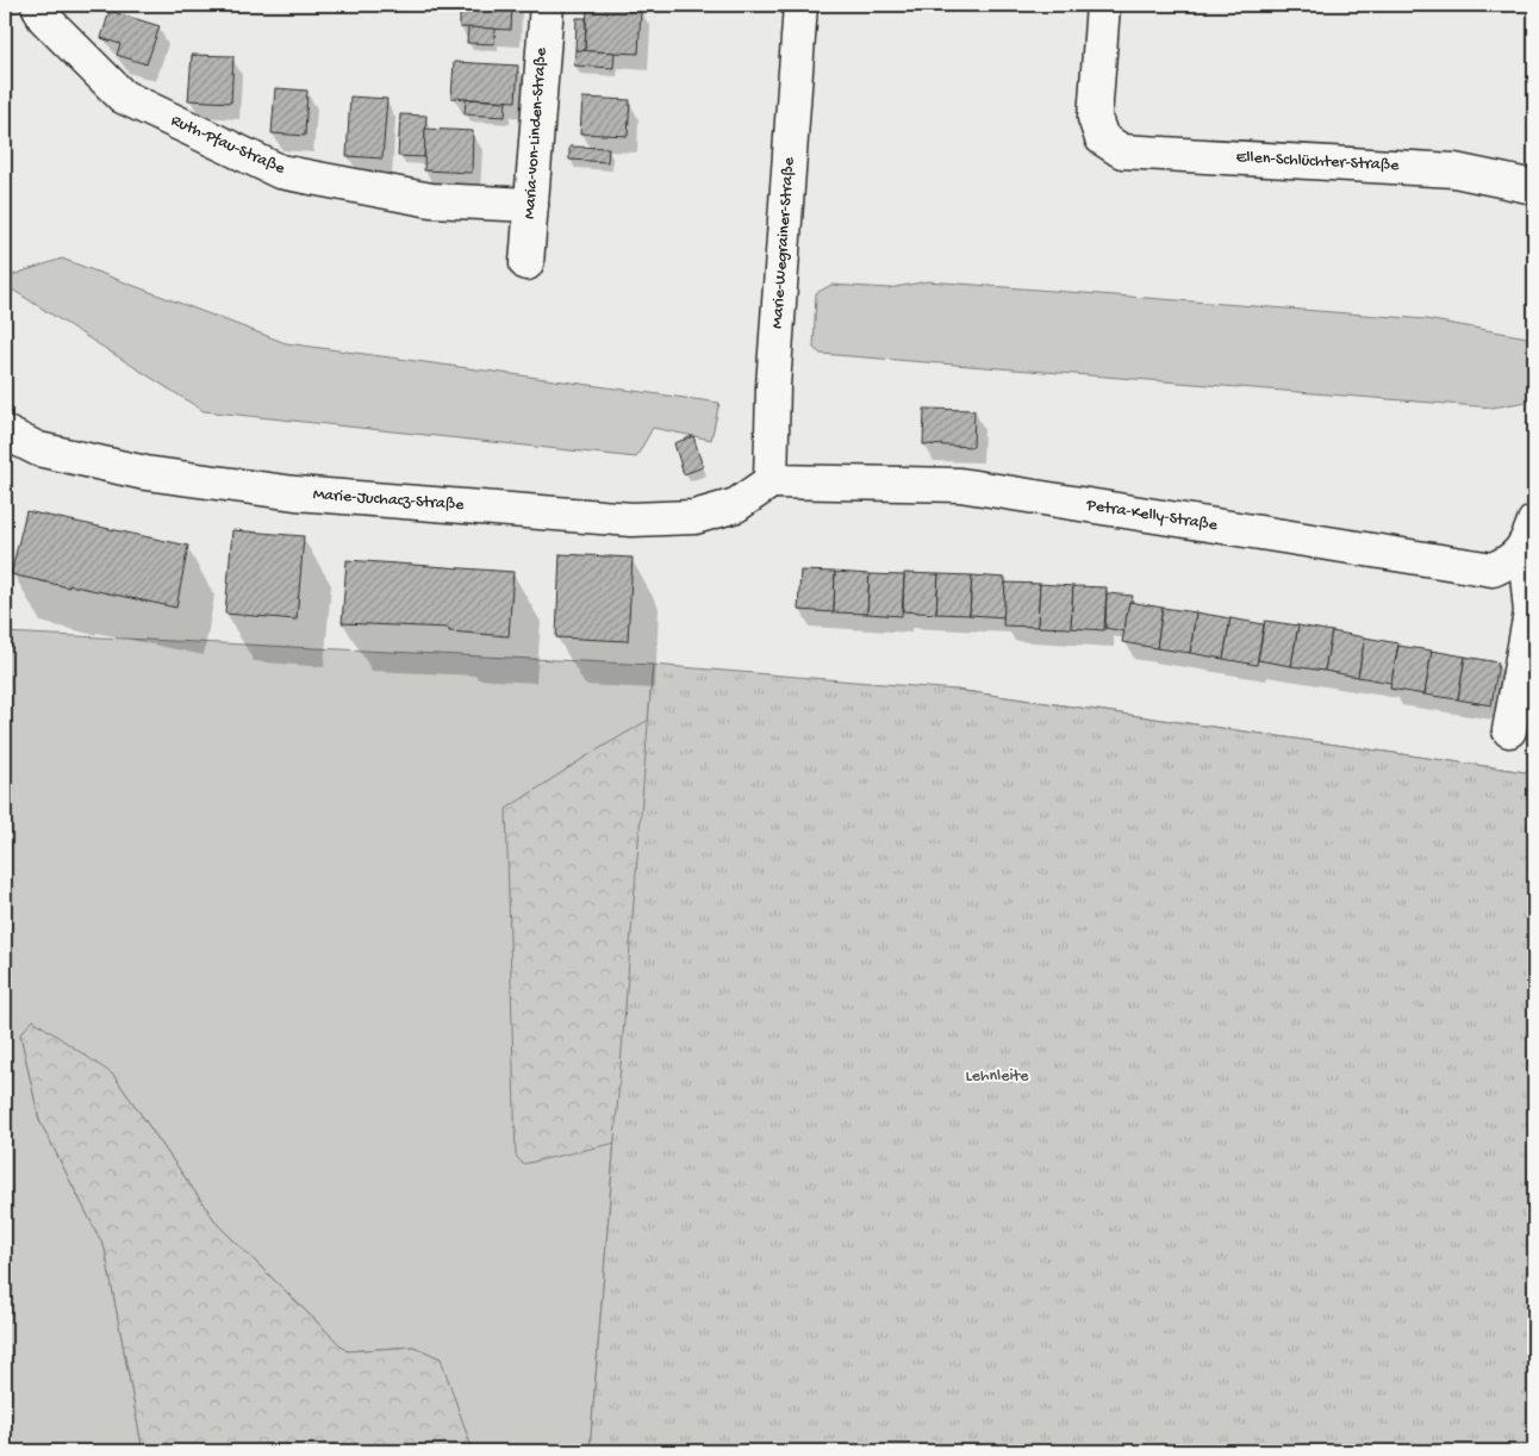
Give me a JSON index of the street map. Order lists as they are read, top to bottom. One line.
{"streets":{"street":["Maria-von-Linden-Straße","Ruth-Pfau-Straße","Ellen-Schlüchter-Straße","Marie-Wegrainer-Straße","Marie-Juchacz-Straße","Petra-Kelly-Straße"]},"crossings":[["Maria-von-Linden-Straße","Ruth-Pfau-Straße"],["Marie-Wegrainer-Straße","Marie-Juchacz-Straße"],["Marie-Wegrainer-Straße","Petra-Kelly-Straße"],["Marie-Juchacz-Straße","Petra-Kelly-Straße"]],"parks":["Lehnleite"]}
